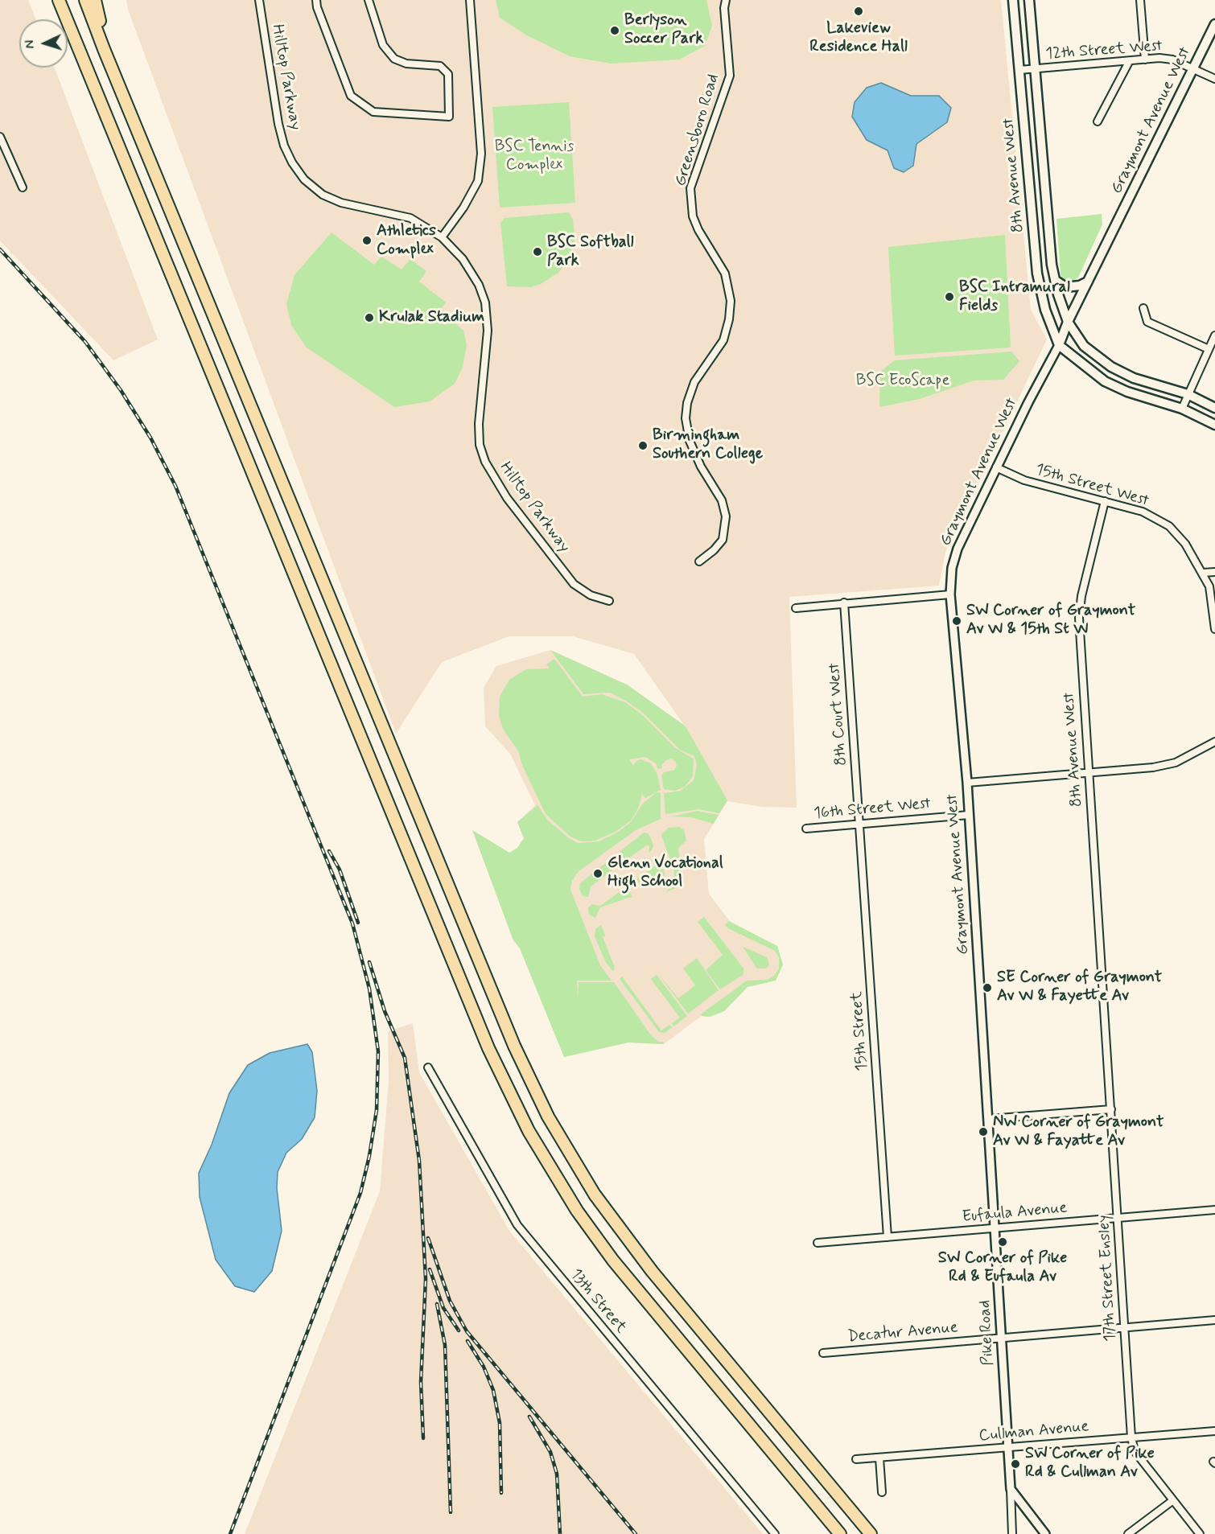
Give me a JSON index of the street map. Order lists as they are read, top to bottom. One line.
{"streets":{"main road":["Graymont Avenue West","8th Avenue West"],"street":["12th Street West","Hilltop Parkway","Greensboro Road","15th Street West","8th Court West","16th Street West","15th Street","Eufaula Avenue","17th Street Ensley","13th Street","Decatur Avenue","Pike Road","Cullman Avenue"]},"crossings":[["12th Street West","Graymont Avenue West"],["12th Street West","8th Avenue West"],["Graymont Avenue West","8th Avenue West"],["Graymont Avenue West","15th Street West"],["Graymont Avenue West","16th Street West"],["Graymont Avenue West","Pike Road"],["8th Avenue West","15th Street West"],["8th Avenue West","17th Street Ensley"],["8th Court West","16th Street West"],["8th Court West","15th Street"],["16th Street West","15th Street"],["15th Street","Eufaula Avenue"],["Eufaula Avenue","17th Street Ensley"],["Eufaula Avenue","Pike Road"],["17th Street Ensley","Decatur Avenue"],["17th Street Ensley","Cullman Avenue"],["Decatur Avenue","Pike Road"],["Pike Road","Cullman Avenue"]],"parks":["BSC Tennis Complex","BSC EcoScape"],"places":["Lakeview Residence Hall","Berlyson Soccer Park","Athletics Complex","BSC Softball Park","BSC Intramural Fields","Krulak Stadium","Birmingham Southern College","SW Corner of Graymont Av W & 15th St W","Glenn Vocational High School","SE Corner of Graymont Av W & Fayette Av","NW Corner of Graymont Av W & Fayatte Av","SW Corner of Pike Rd & Eufaula Av","SW Corner of Pike Rd & Cullman Av"],"north":"left"}
